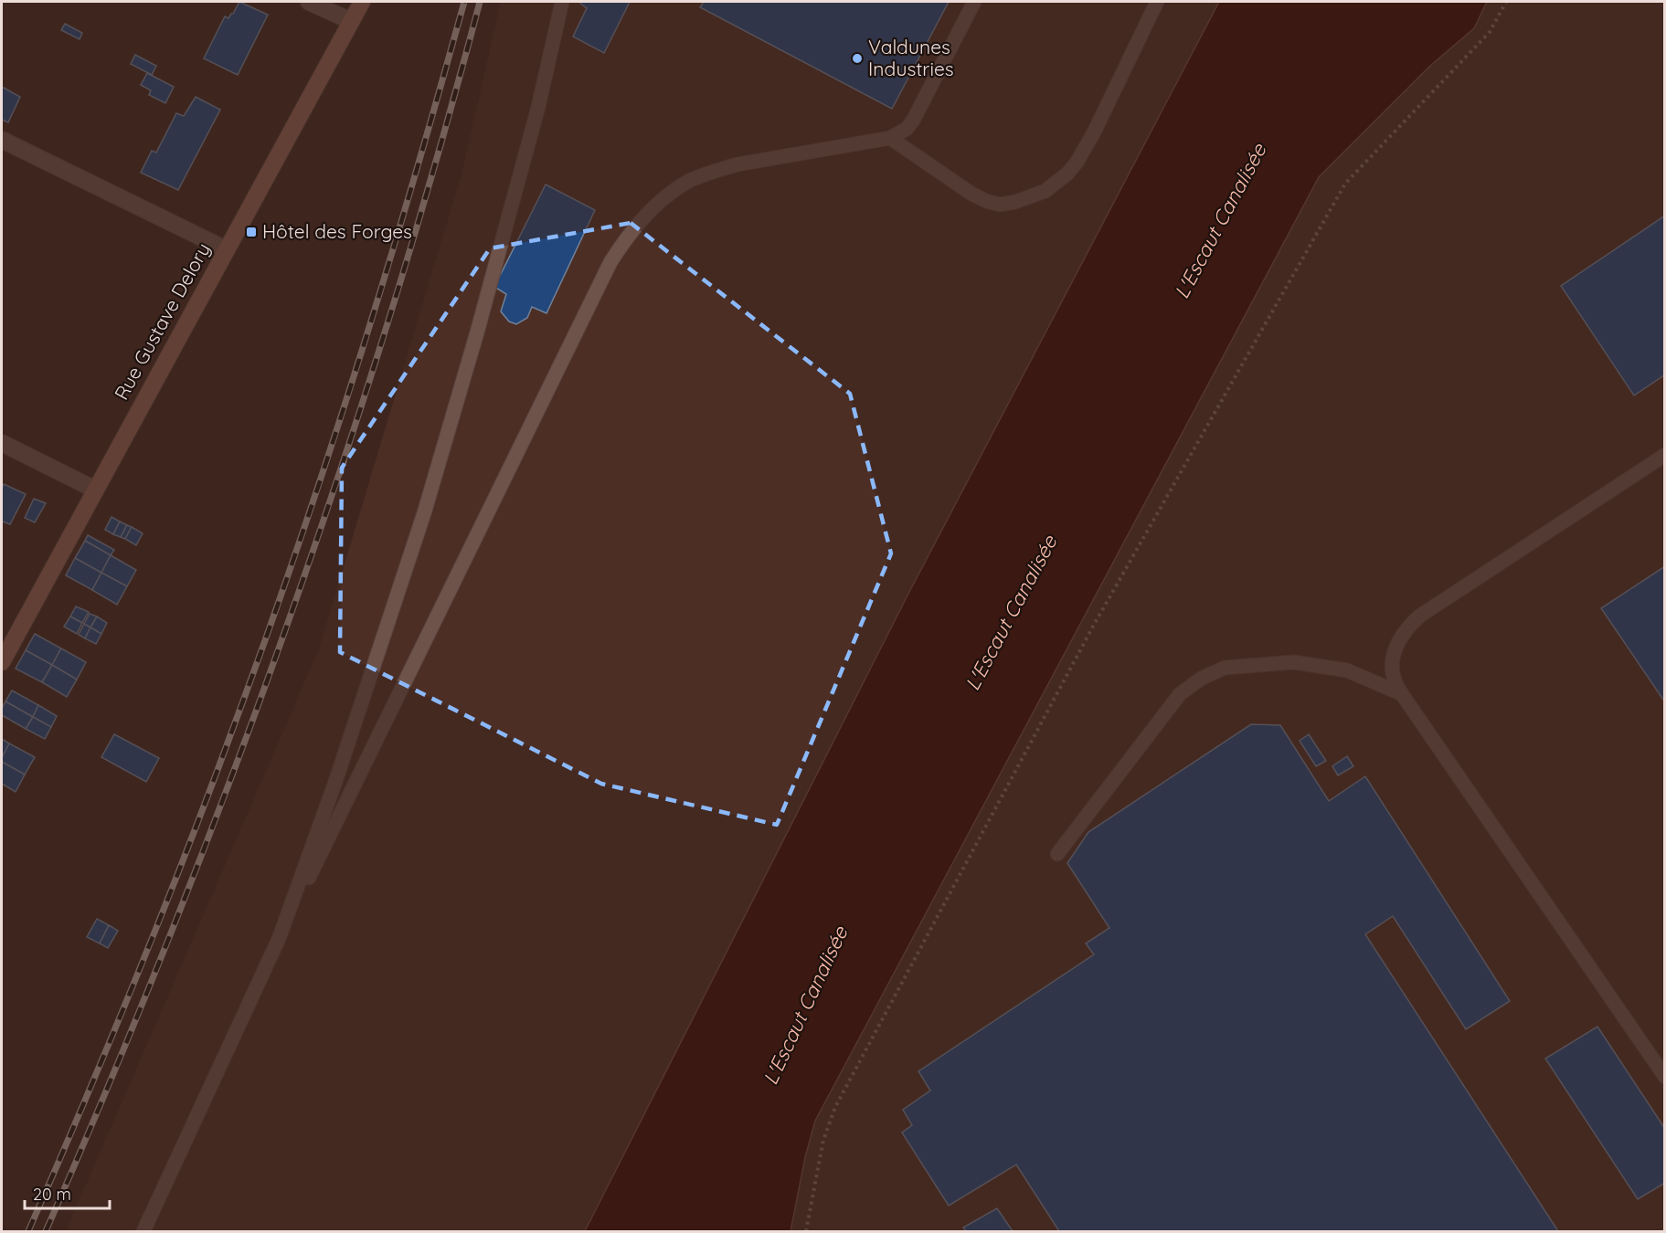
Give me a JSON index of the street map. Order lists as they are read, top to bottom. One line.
{"streets":{"street":["Rue Gustave Delory"]},"water":["L'Escaut Canalisée"],"places":{"other":["Valdunes Industries"],"transit":["Hôtel des Forges"]},"scale_bar":"20 m"}
